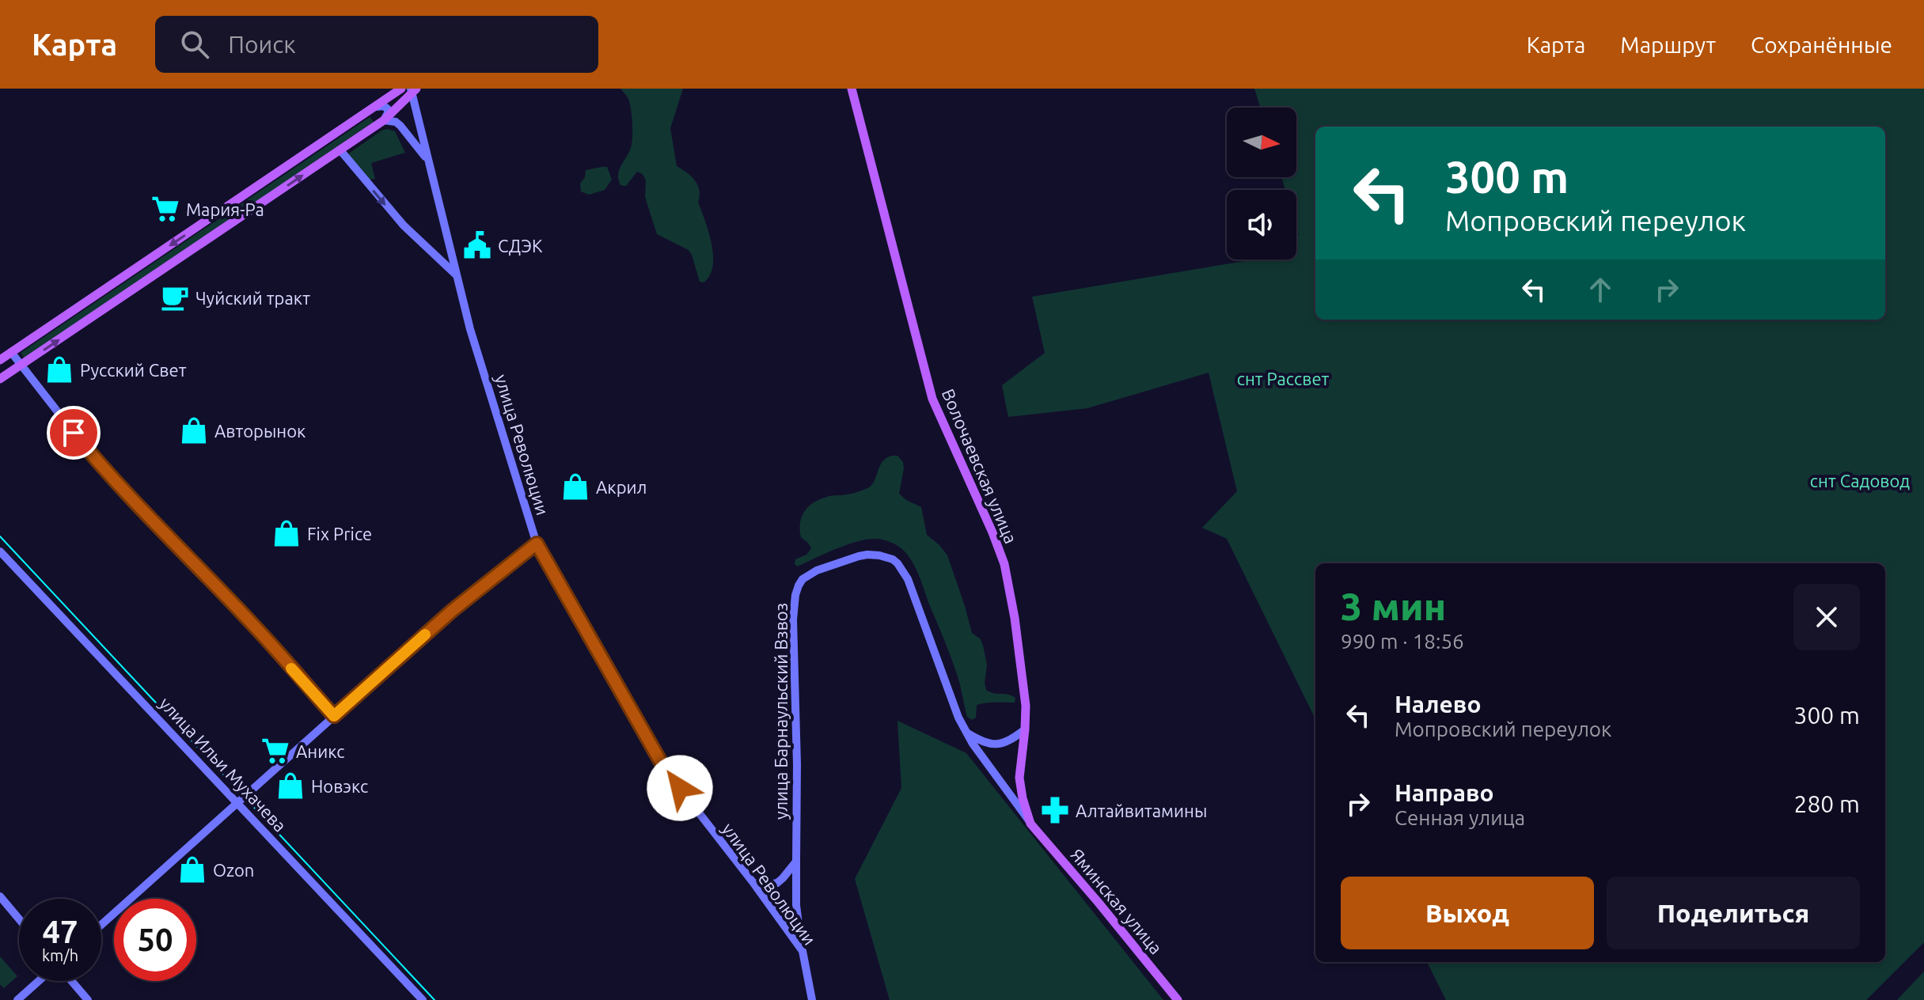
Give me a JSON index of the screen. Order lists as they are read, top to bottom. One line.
{"streets":{"main road":["Волочаевская улица","Яминская улица"],"street":["улица Революции","улица Барнаульский Взвоз","улица Ильи Мухачева"]},"crossings":[["улица Революции","улица Барнаульский Взвоз"],["Волочаевская улица","улица Барнаульский Взвоз"],["Волочаевская улица","Яминская улица"],["улица Барнаульский Взвоз","Яминская улица"]],"parks":["снт Рассвет","снт Садовод"],"places":{"supermarket":["Мария-Ра","Аникс"],"public building":["СДЭК"],"cafe":["Чуйский тракт"],"shop":["Русский Свет","Авторынок","Акрил","Fix Price","Новэкс","Ozon"],"pharmacy":["Алтайвитамины"]},"north":"right","page":{"header":"Карта","search":"Поиск","nav":["Карта","Маршрут","Сохранённые"],"turn":["300 m","Мопровский переулок"],"heading":["3 мин","990 m · 18:56"],"list":[{"name":"Налево","note":"Мопровский переулок","value":"300 m"},{"name":"Направо","note":"Сенная улица","value":"280 m"}],"buttons":["Выход","Поделиться"],"speed":"47 km/h","limit":"50"}}
